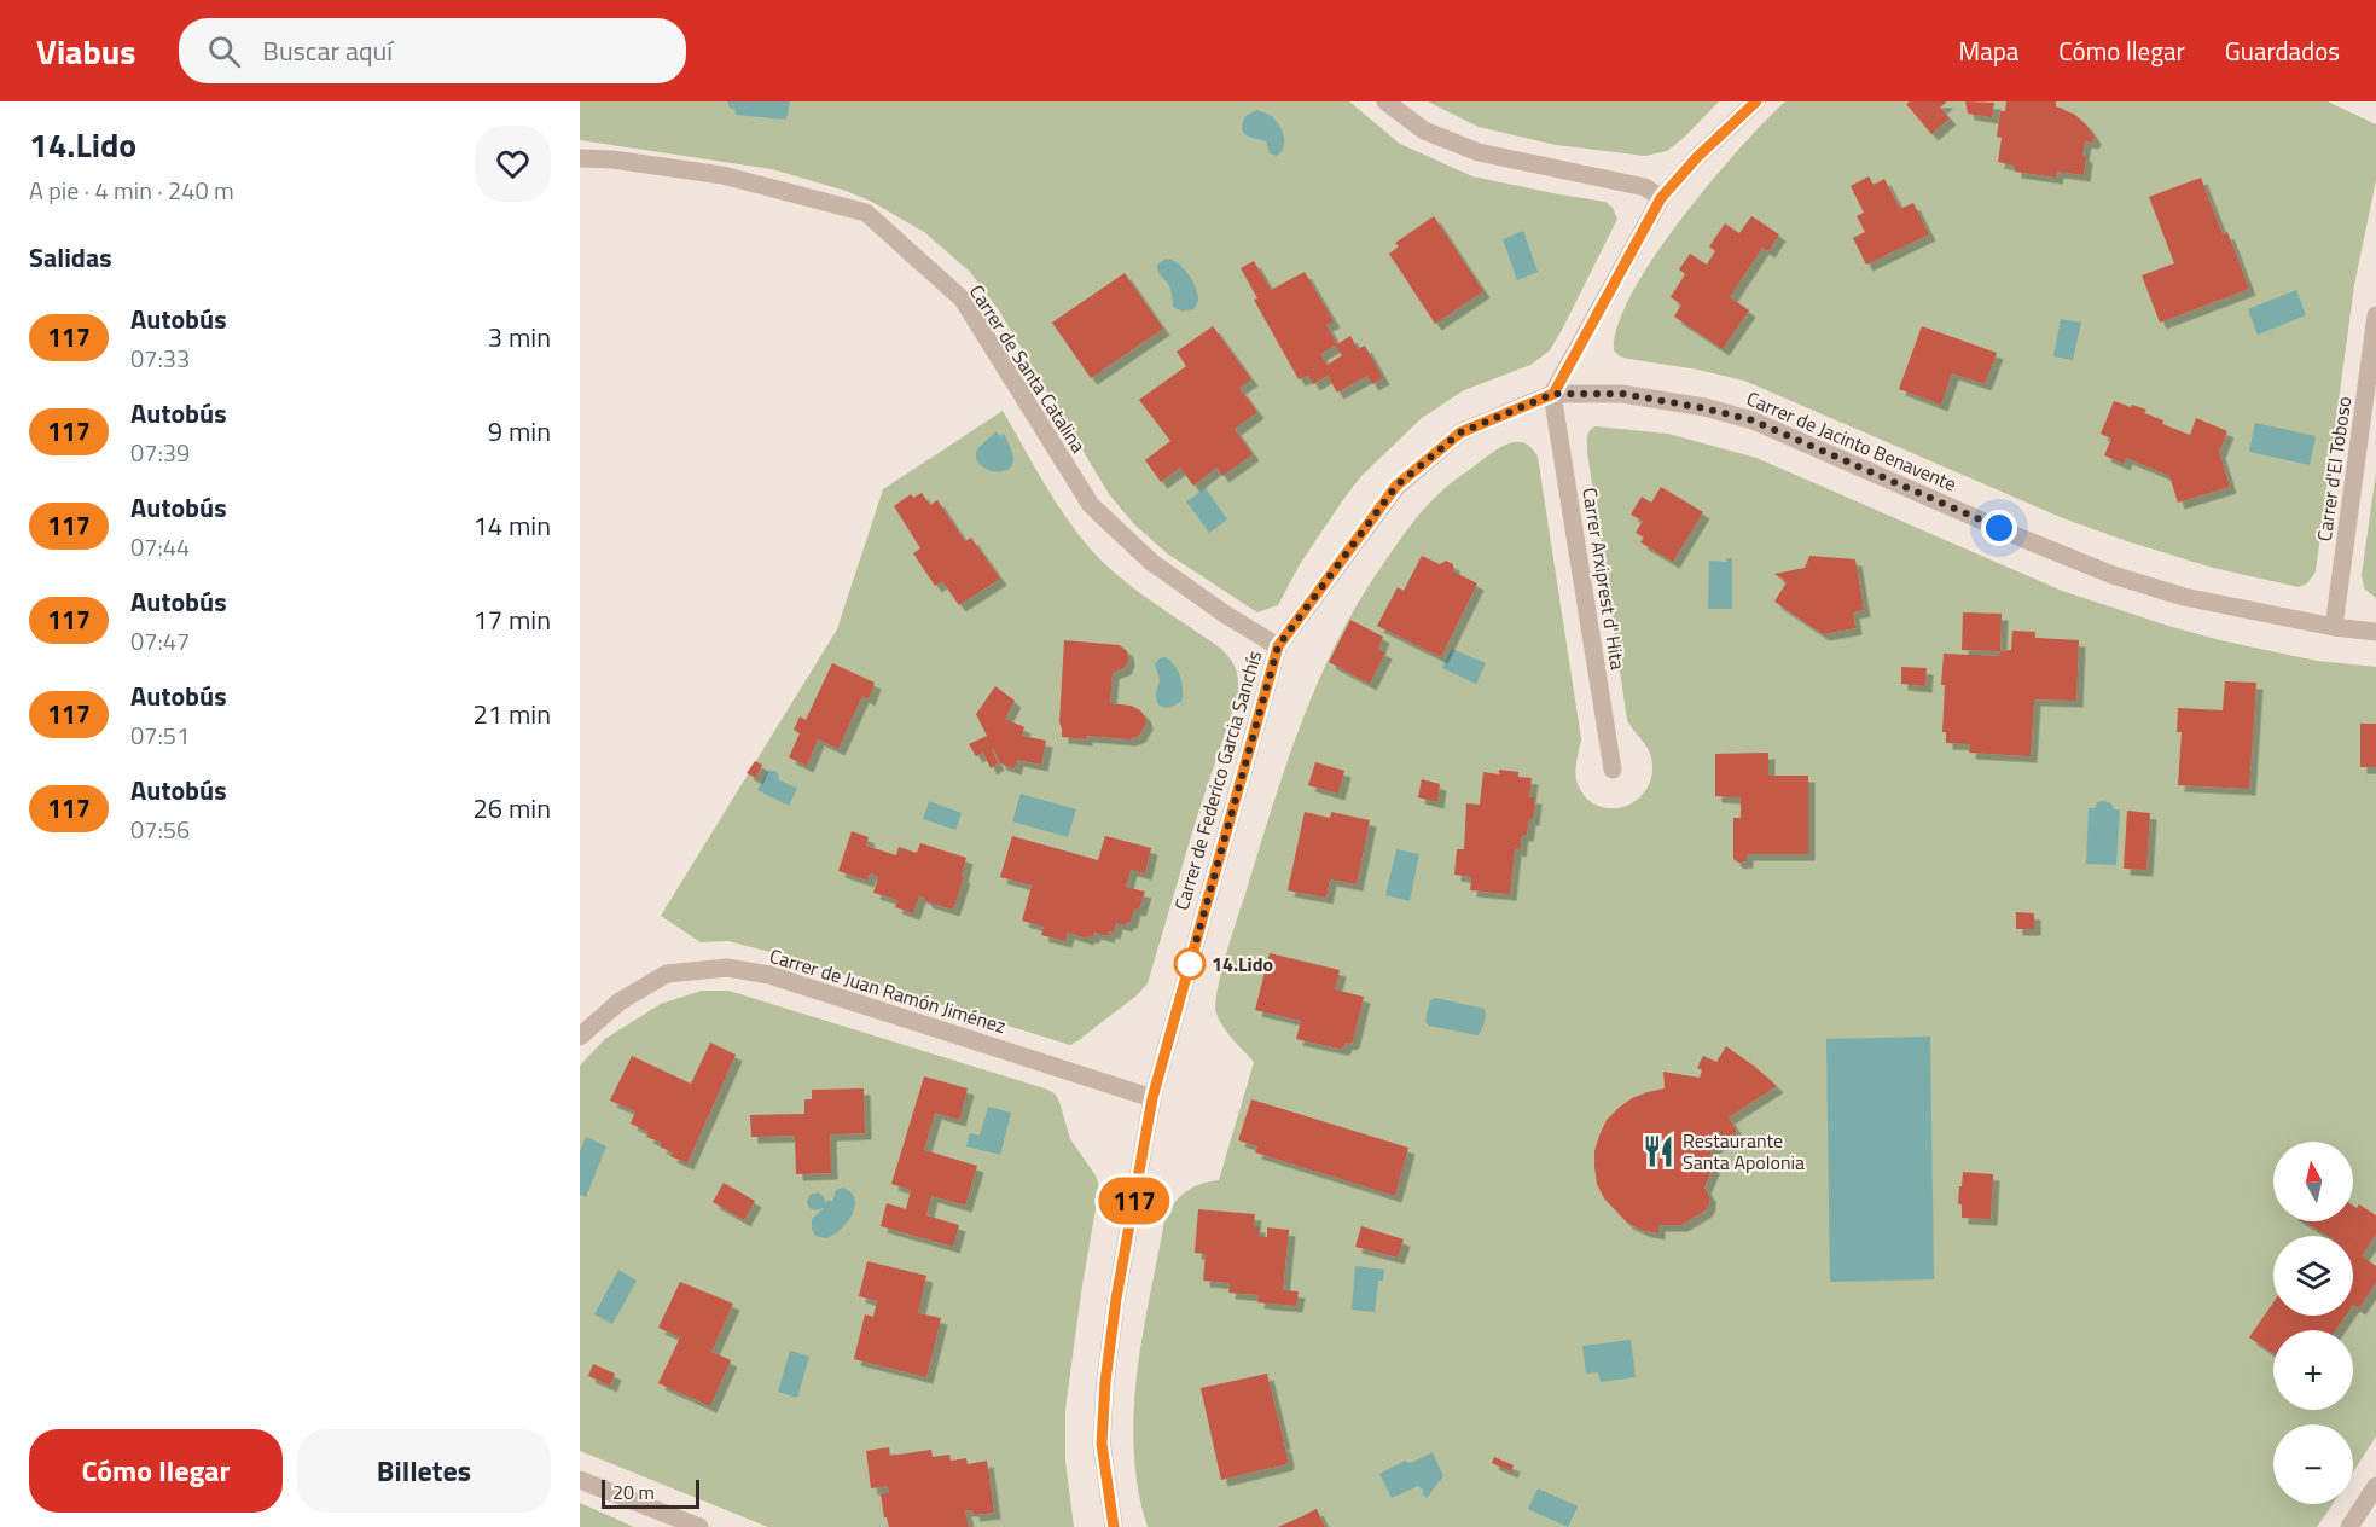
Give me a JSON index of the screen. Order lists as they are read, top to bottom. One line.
{"streets":{"street":["Carrer de Santa Catalina","Carrer de Jacinto Benavente","Carrer d'El Toboso","Carrer Arxiprest d' Hita","Carrer de Federico Garcia Sanchís","Carrer de Juan Ramón Jiménez"]},"crossings":[["Carrer de Santa Catalina","Carrer de Federico Garcia Sanchís"],["Carrer de Jacinto Benavente","Carrer d'El Toboso"],["Carrer de Jacinto Benavente","Carrer Arxiprest d' Hita"],["Carrer de Jacinto Benavente","Carrer de Federico Garcia Sanchís"],["Carrer Arxiprest d' Hita","Carrer de Federico Garcia Sanchís"],["Carrer de Federico Garcia Sanchís","Carrer de Juan Ramón Jiménez"]],"places":{"other":["14.Lido"],"restaurant":["Restaurante Santa Apolonia"]},"lines":["bus line 117"],"scale_bar":"20 m","north":"top","page":{"header":"Viabus","search":"Buscar aquí","nav":["Mapa","Cómo llegar","Guardados"],"heading":[["14.Lido","A pie · 4 min · 240 m"],"Salidas"],"on_map":"117","list":[{"mark":"117","name":"Autobús","note":"07:33","value":"3 min"},{"mark":"117","name":"Autobús","note":"07:39","value":"9 min"},{"mark":"117","name":"Autobús","note":"07:44","value":"14 min"},{"mark":"117","name":"Autobús","note":"07:47","value":"17 min"},{"mark":"117","name":"Autobús","note":"07:51","value":"21 min"},{"mark":"117","name":"Autobús","note":"07:56","value":"26 min"}],"map_buttons":["+","−"],"buttons":["Cómo llegar","Billetes"],"scale":"20 m"}}
